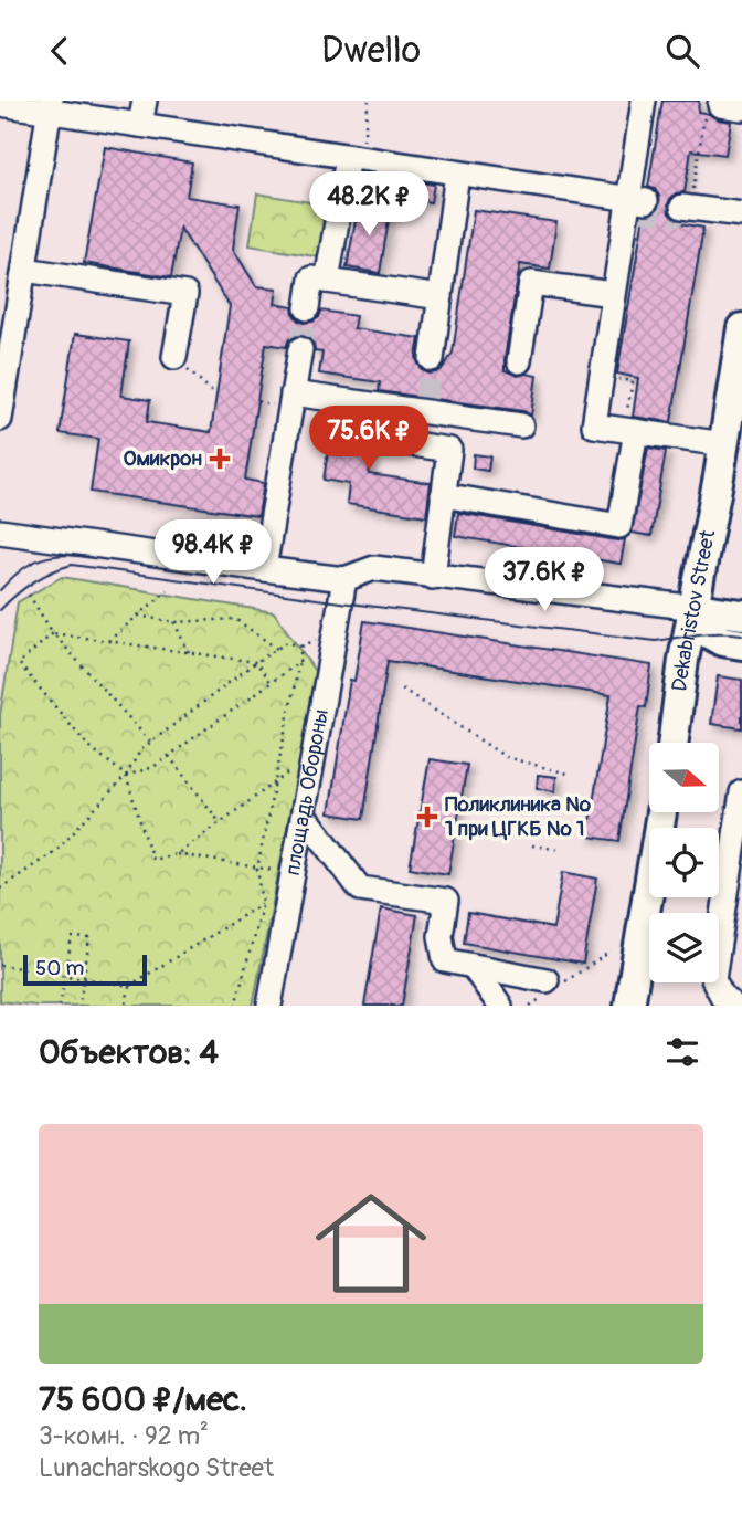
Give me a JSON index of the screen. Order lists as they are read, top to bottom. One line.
{"streets":{"main road":["Dekabristov Street"],"street":["площадь Обороны"]},"places":{"health":["Омикрон","Поликлиника № 1 при ЦГКБ № 1"]},"scale_bar":"50 m","north":"right","page":{"header":"Dwello","price":["48.2K ₽","75.6K ₽","98.4K ₽","37.6K ₽"],"scale":"50 m","heading":"Объектов: 4","list":[{"name":"75 600 ₽/мес.","note":"3-комн. · 92 m² · Lunacharskogo Street"}]}}
